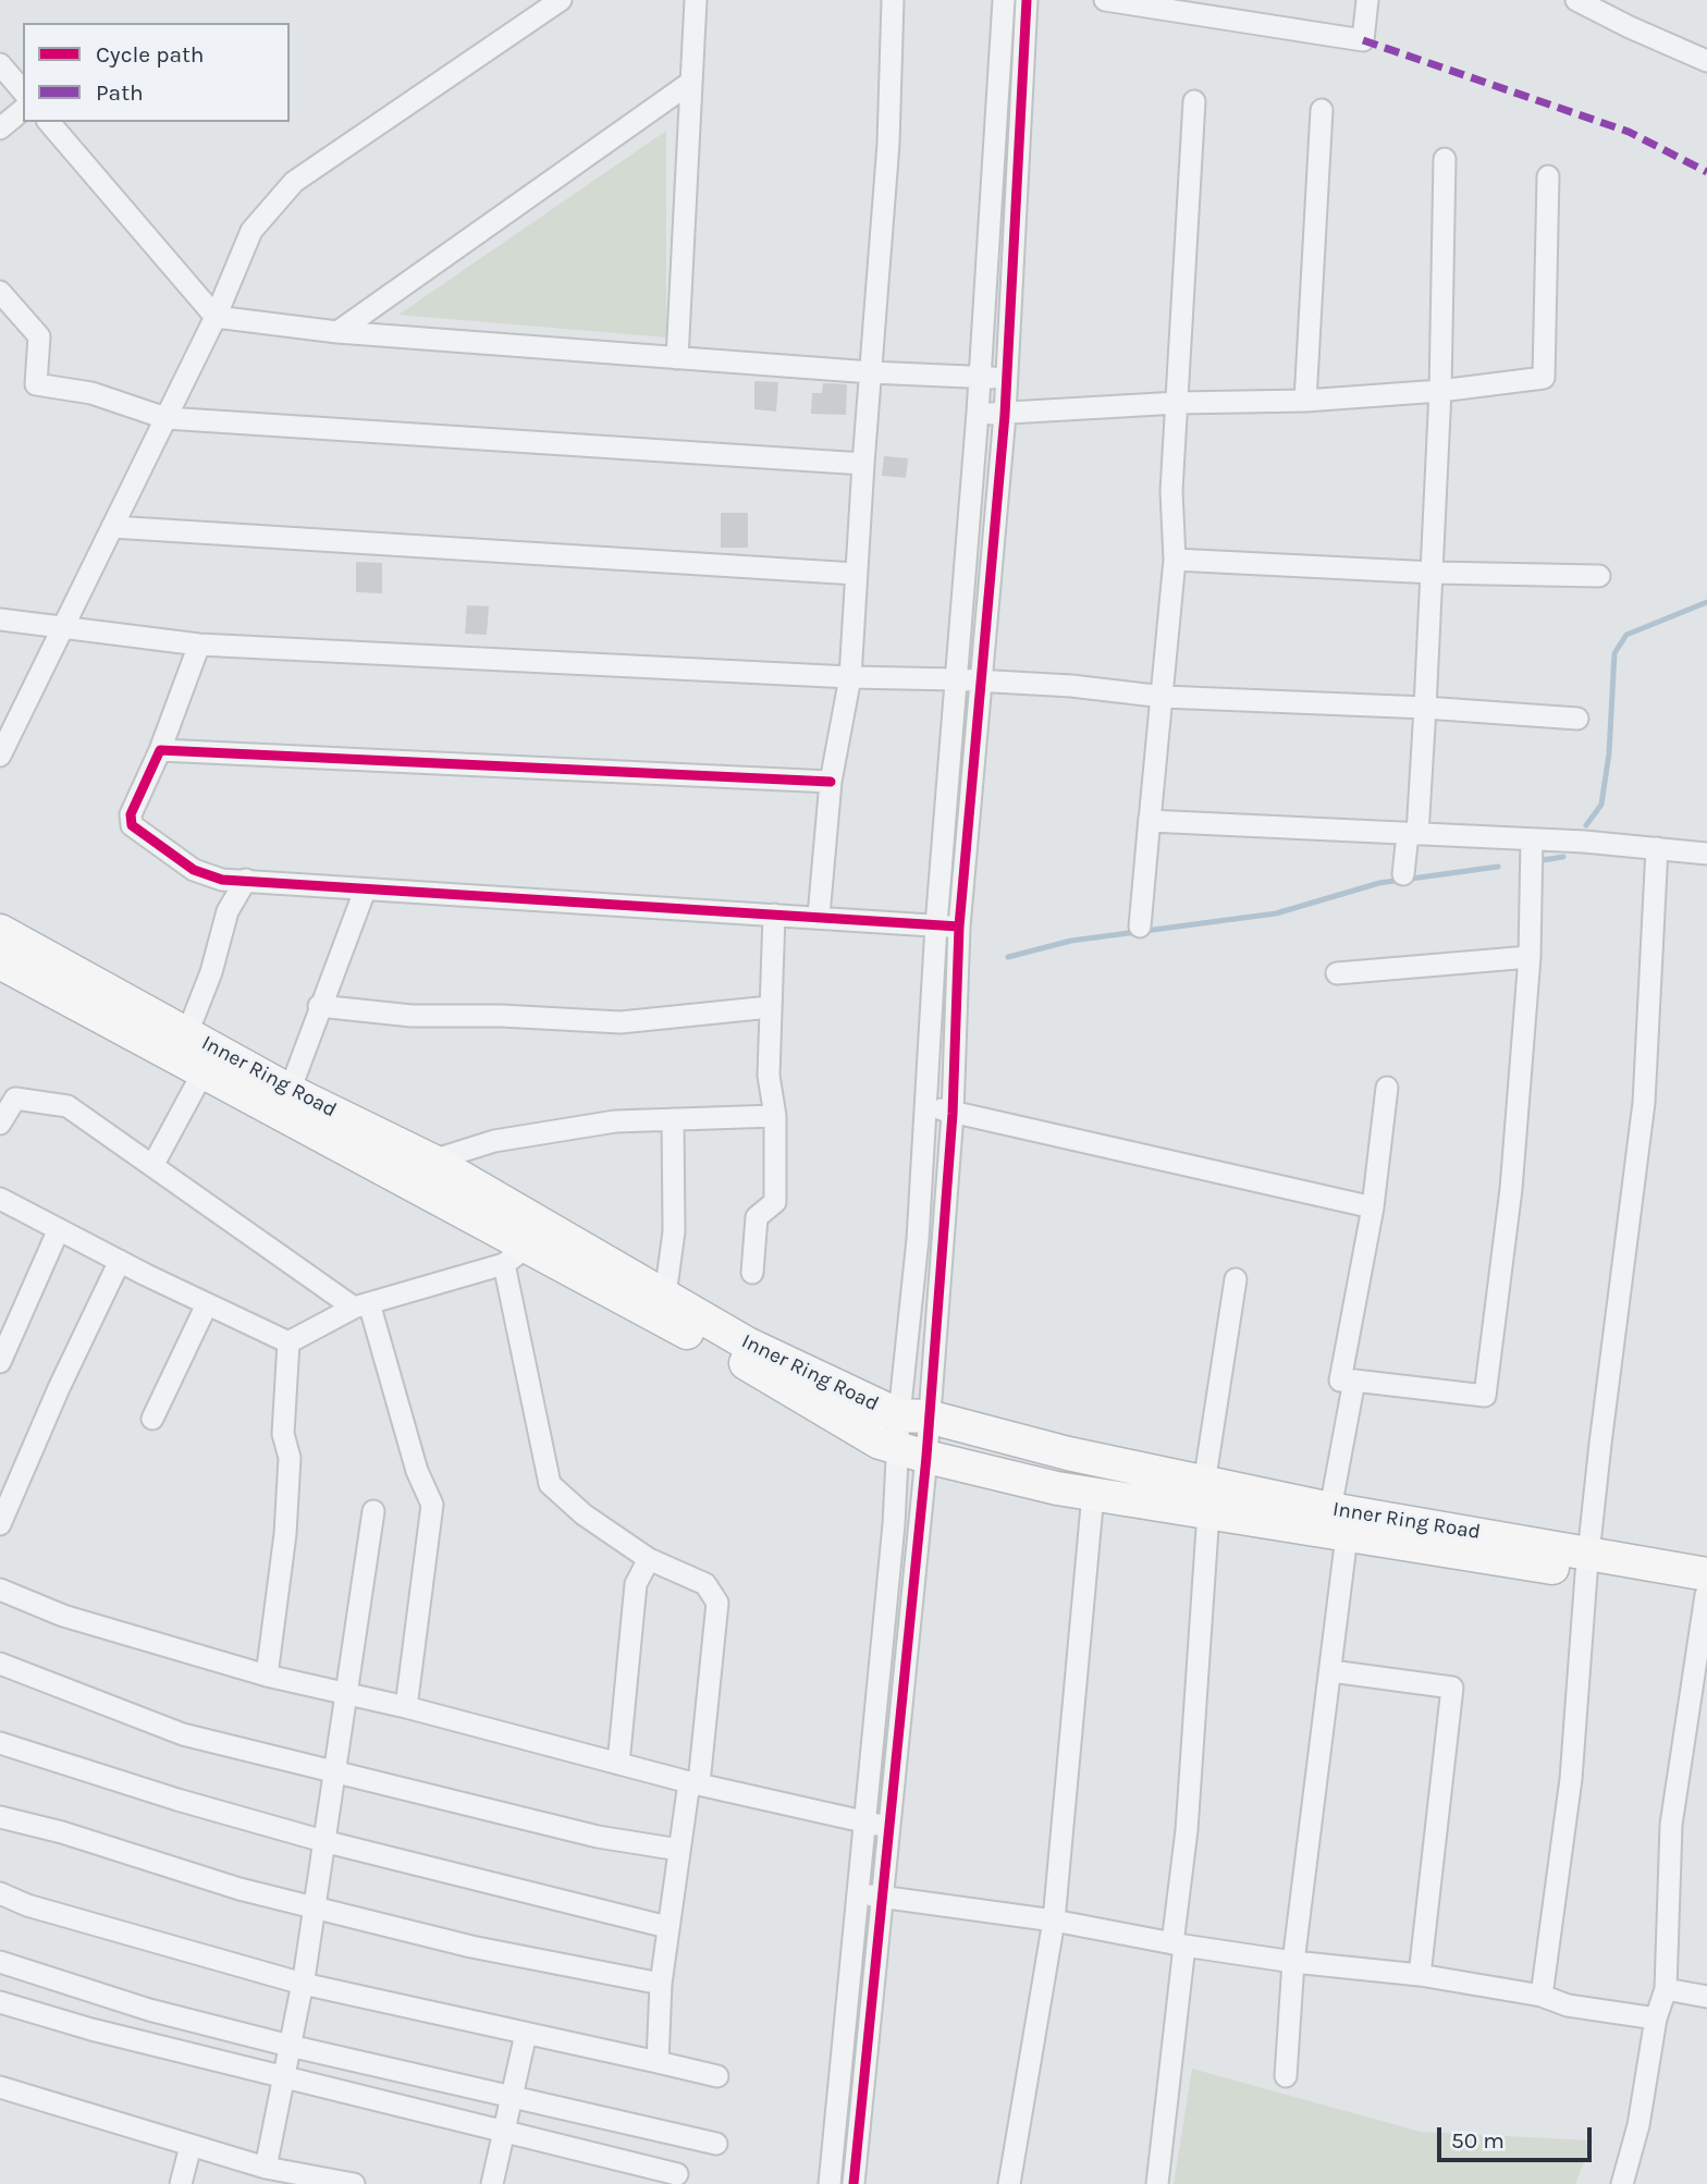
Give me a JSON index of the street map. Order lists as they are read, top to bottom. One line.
{"streets":{"highway":["Inner Ring Road"]},"legend":["Cycle path","Path"],"scale_bar":"50 m"}
